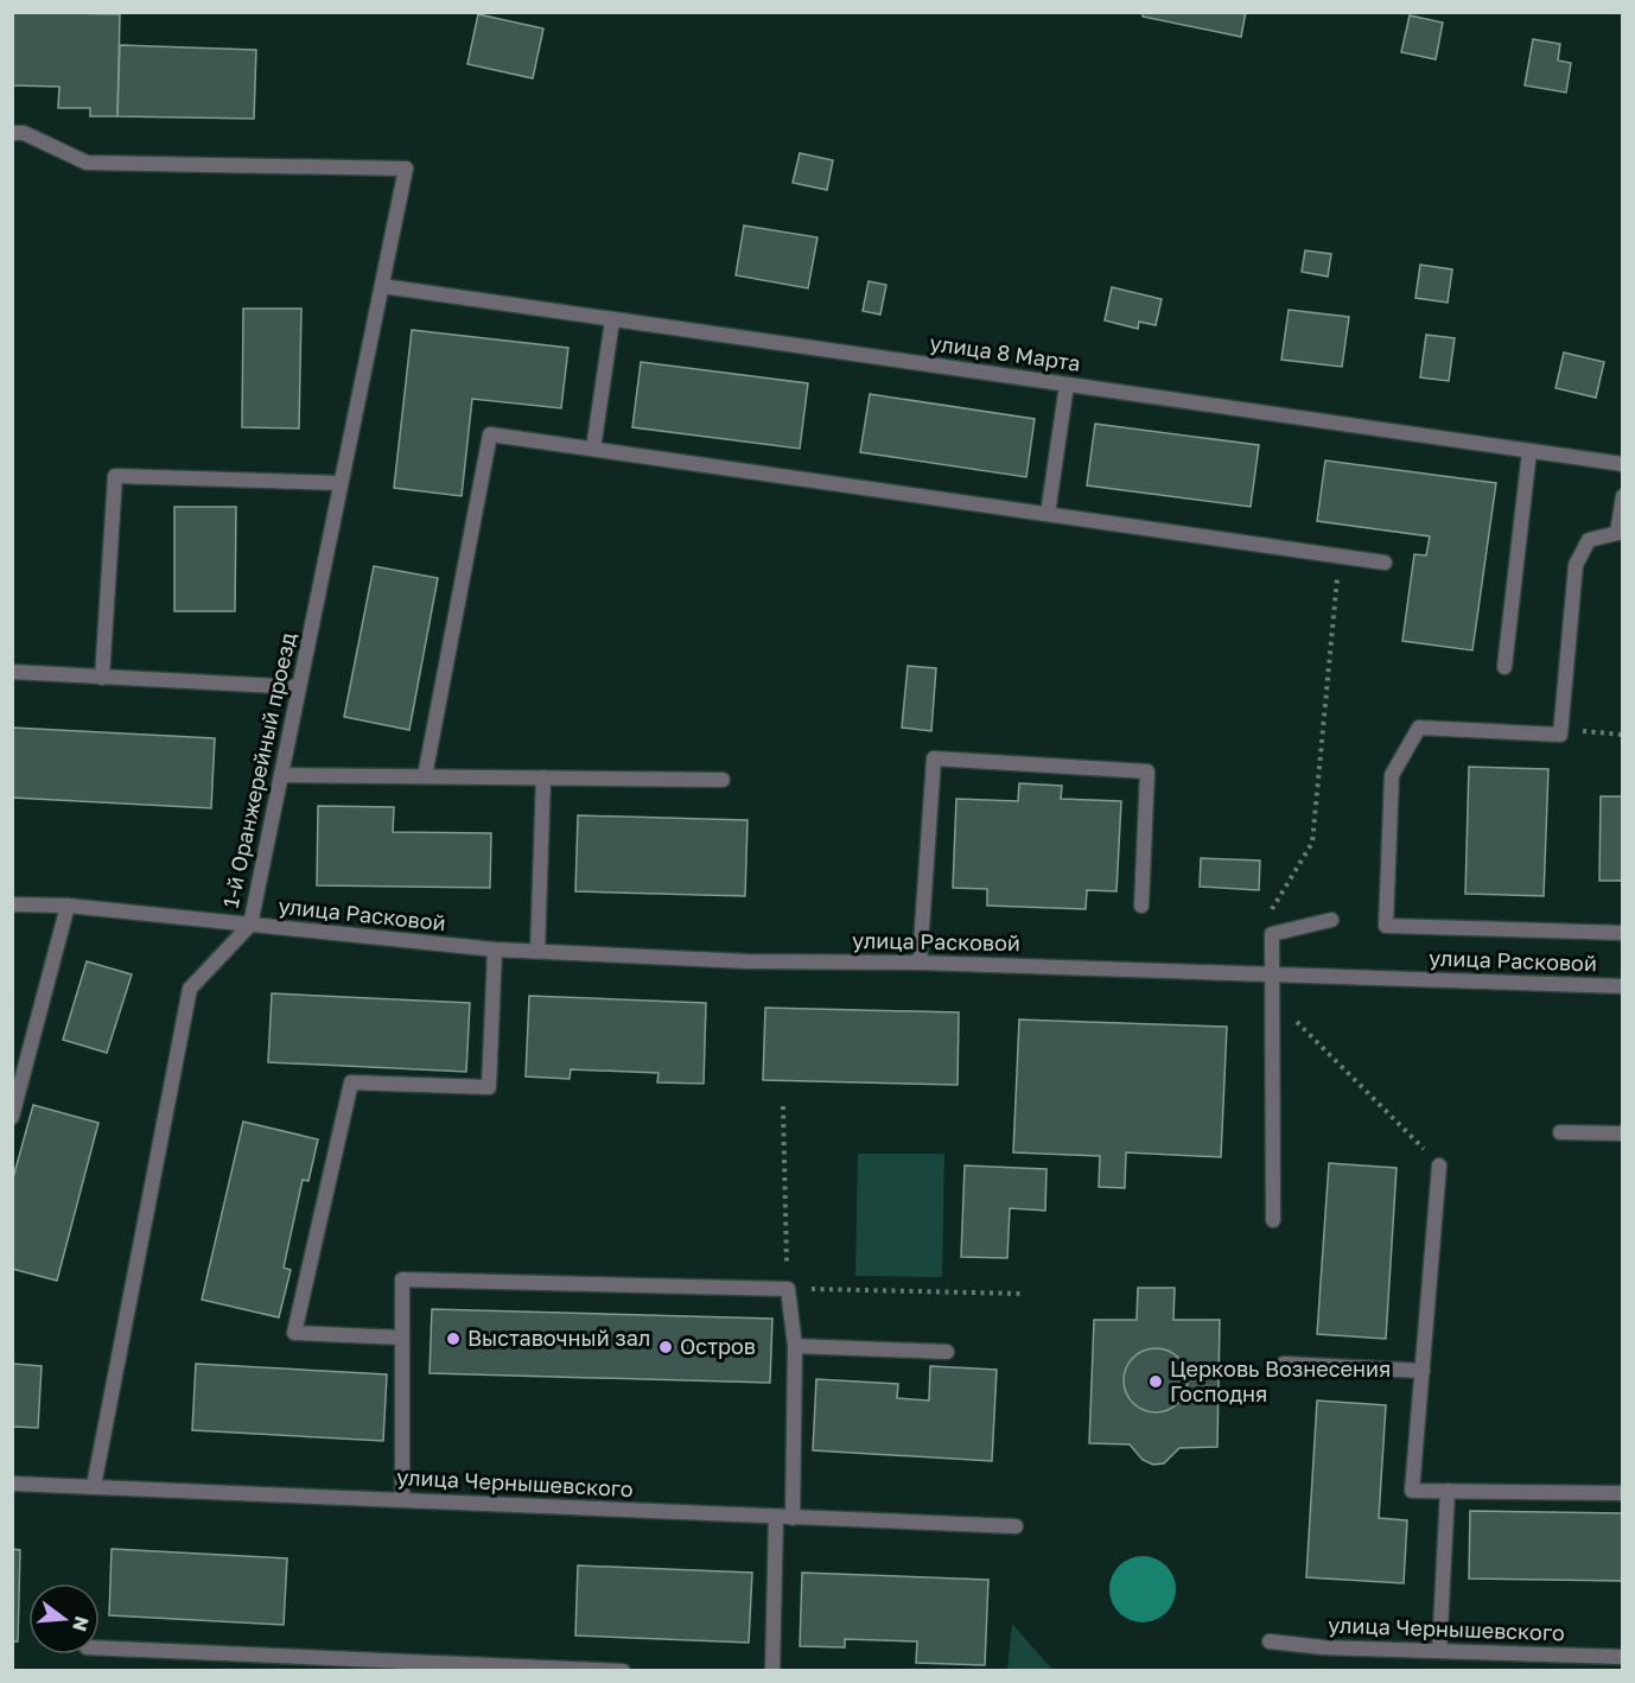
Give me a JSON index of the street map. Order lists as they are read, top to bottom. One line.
{"streets":{"street":["улица 8 Марта","1-й Оранжерейный проезд","улица Расковой","улица Чернышевского"]},"crossings":[["улица 8 Марта","1-й Оранжерейный проезд"],["1-й Оранжерейный проезд","улица Расковой"],["1-й Оранжерейный проезд","улица Чернышевского"]],"places":["Выставочный зал","Остров","Церковь Вознесения Господня"],"north":"right"}
